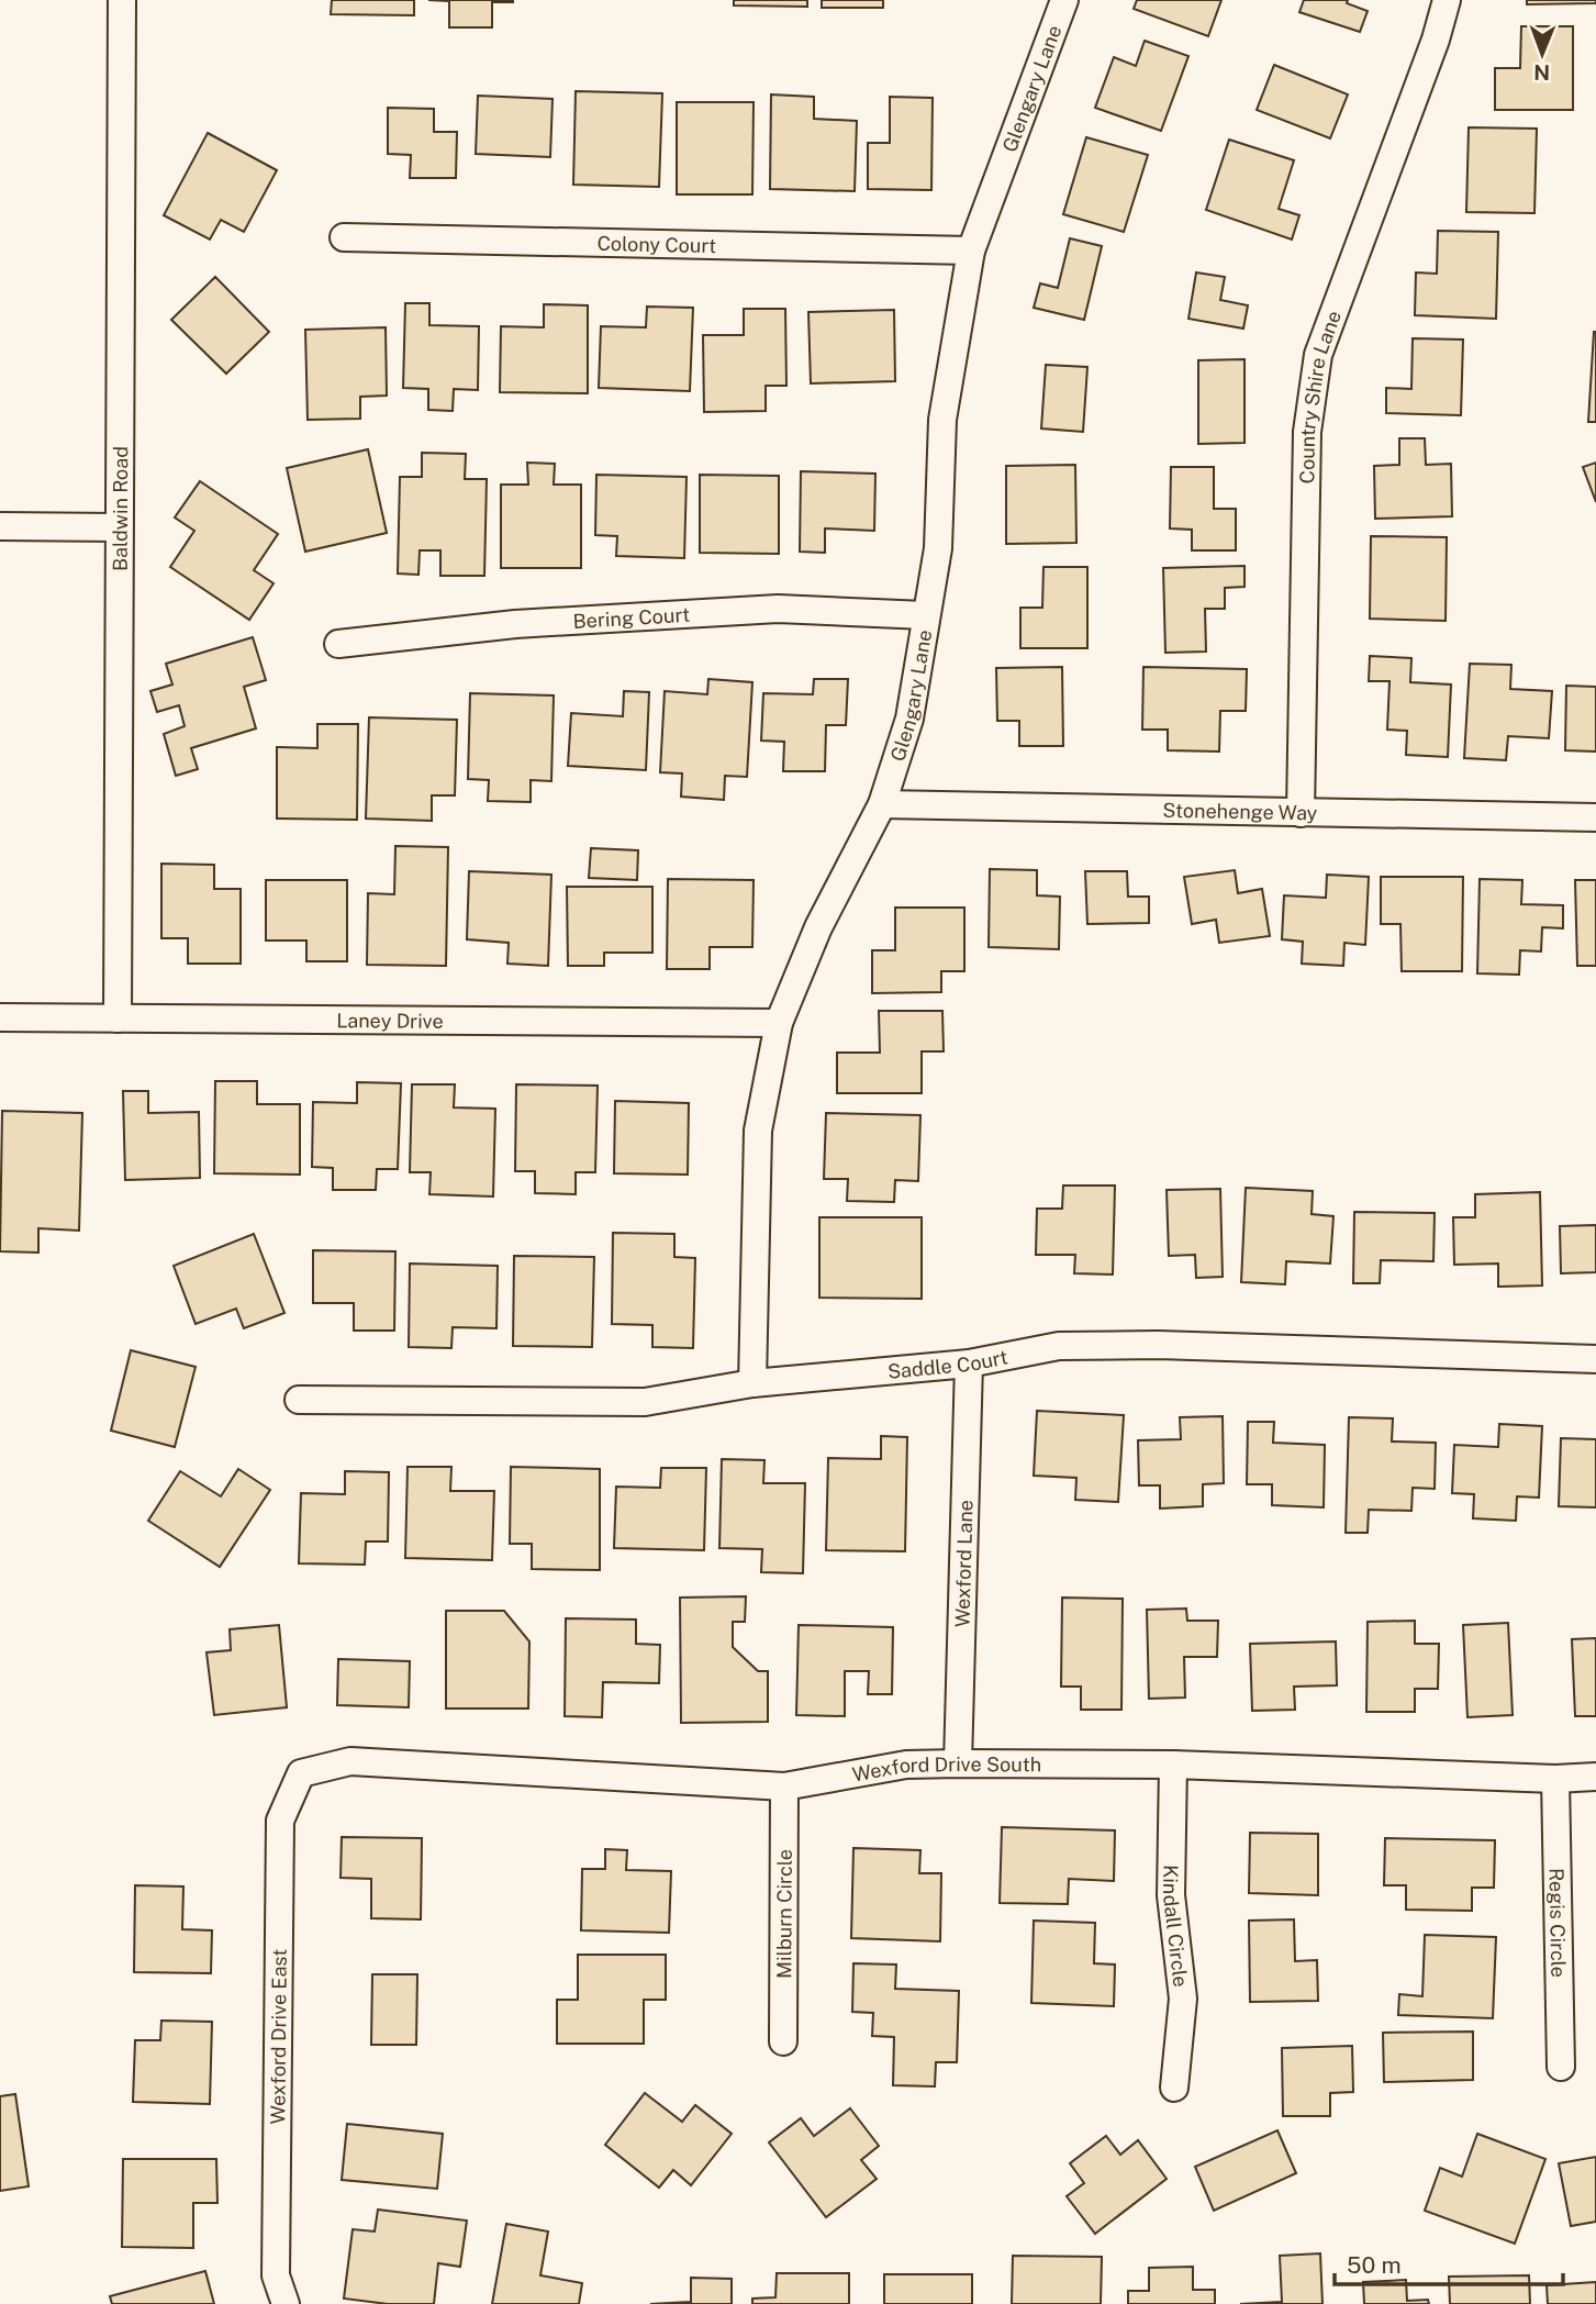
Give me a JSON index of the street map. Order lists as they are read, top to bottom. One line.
{"streets":{"street":["Glengary Lane","Colony Court","Country Shire Lane","Baldwin Road","Bering Court","Stonehenge Way","Laney Drive","Saddle Court","Wexford Lane","Wexford Drive South","Milburn Circle","Regis Circle","Kindall Circle","Wexford Drive East"]},"crossings":[["Glengary Lane","Colony Court"],["Glengary Lane","Bering Court"],["Glengary Lane","Stonehenge Way"],["Glengary Lane","Laney Drive"],["Glengary Lane","Saddle Court"],["Country Shire Lane","Stonehenge Way"],["Baldwin Road","Laney Drive"],["Saddle Court","Wexford Lane"],["Wexford Lane","Wexford Drive South"],["Wexford Drive South","Milburn Circle"],["Wexford Drive South","Regis Circle"],["Wexford Drive South","Kindall Circle"],["Wexford Drive South","Wexford Drive East"]],"scale_bar":"50 m","north":"bottom"}
